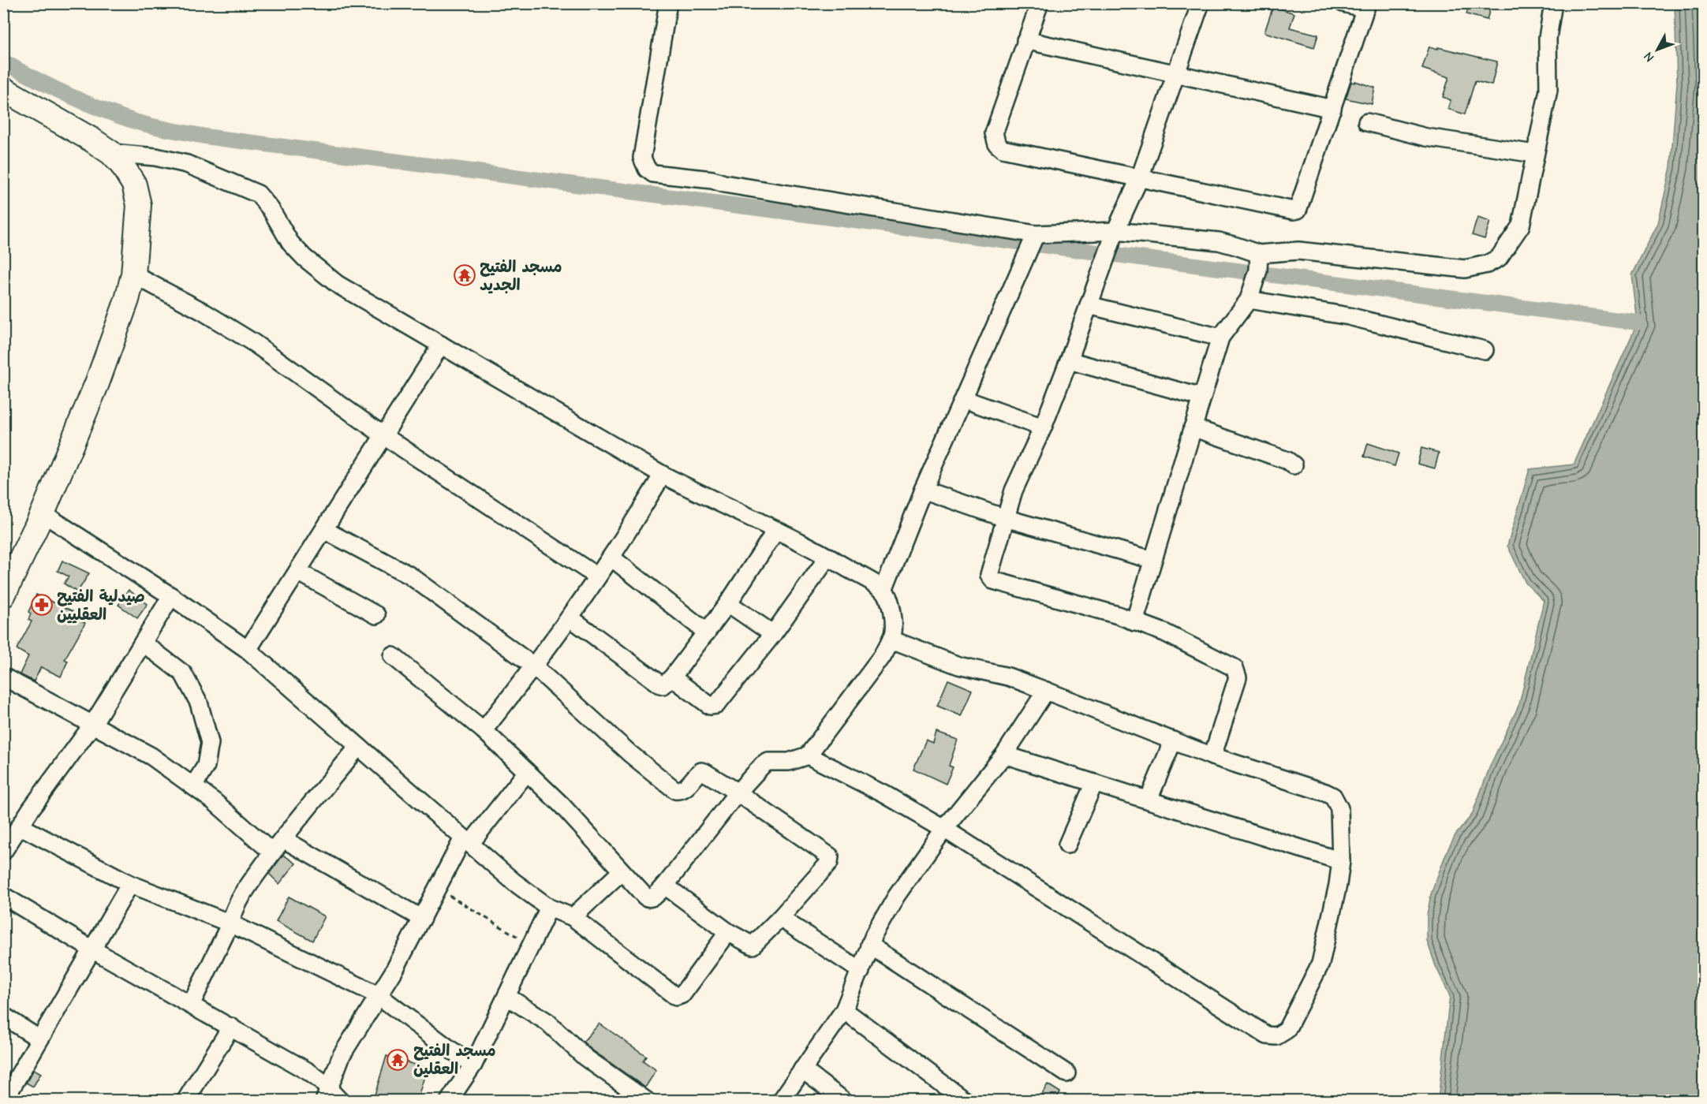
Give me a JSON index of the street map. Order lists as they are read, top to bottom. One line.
{"places":{"temple":["مسجد الفتيح الجديد","مسجد الفتيح العقلين"],"pharmacy":["صيدلية الفتيح العقليين"]},"north":"bottom left"}
